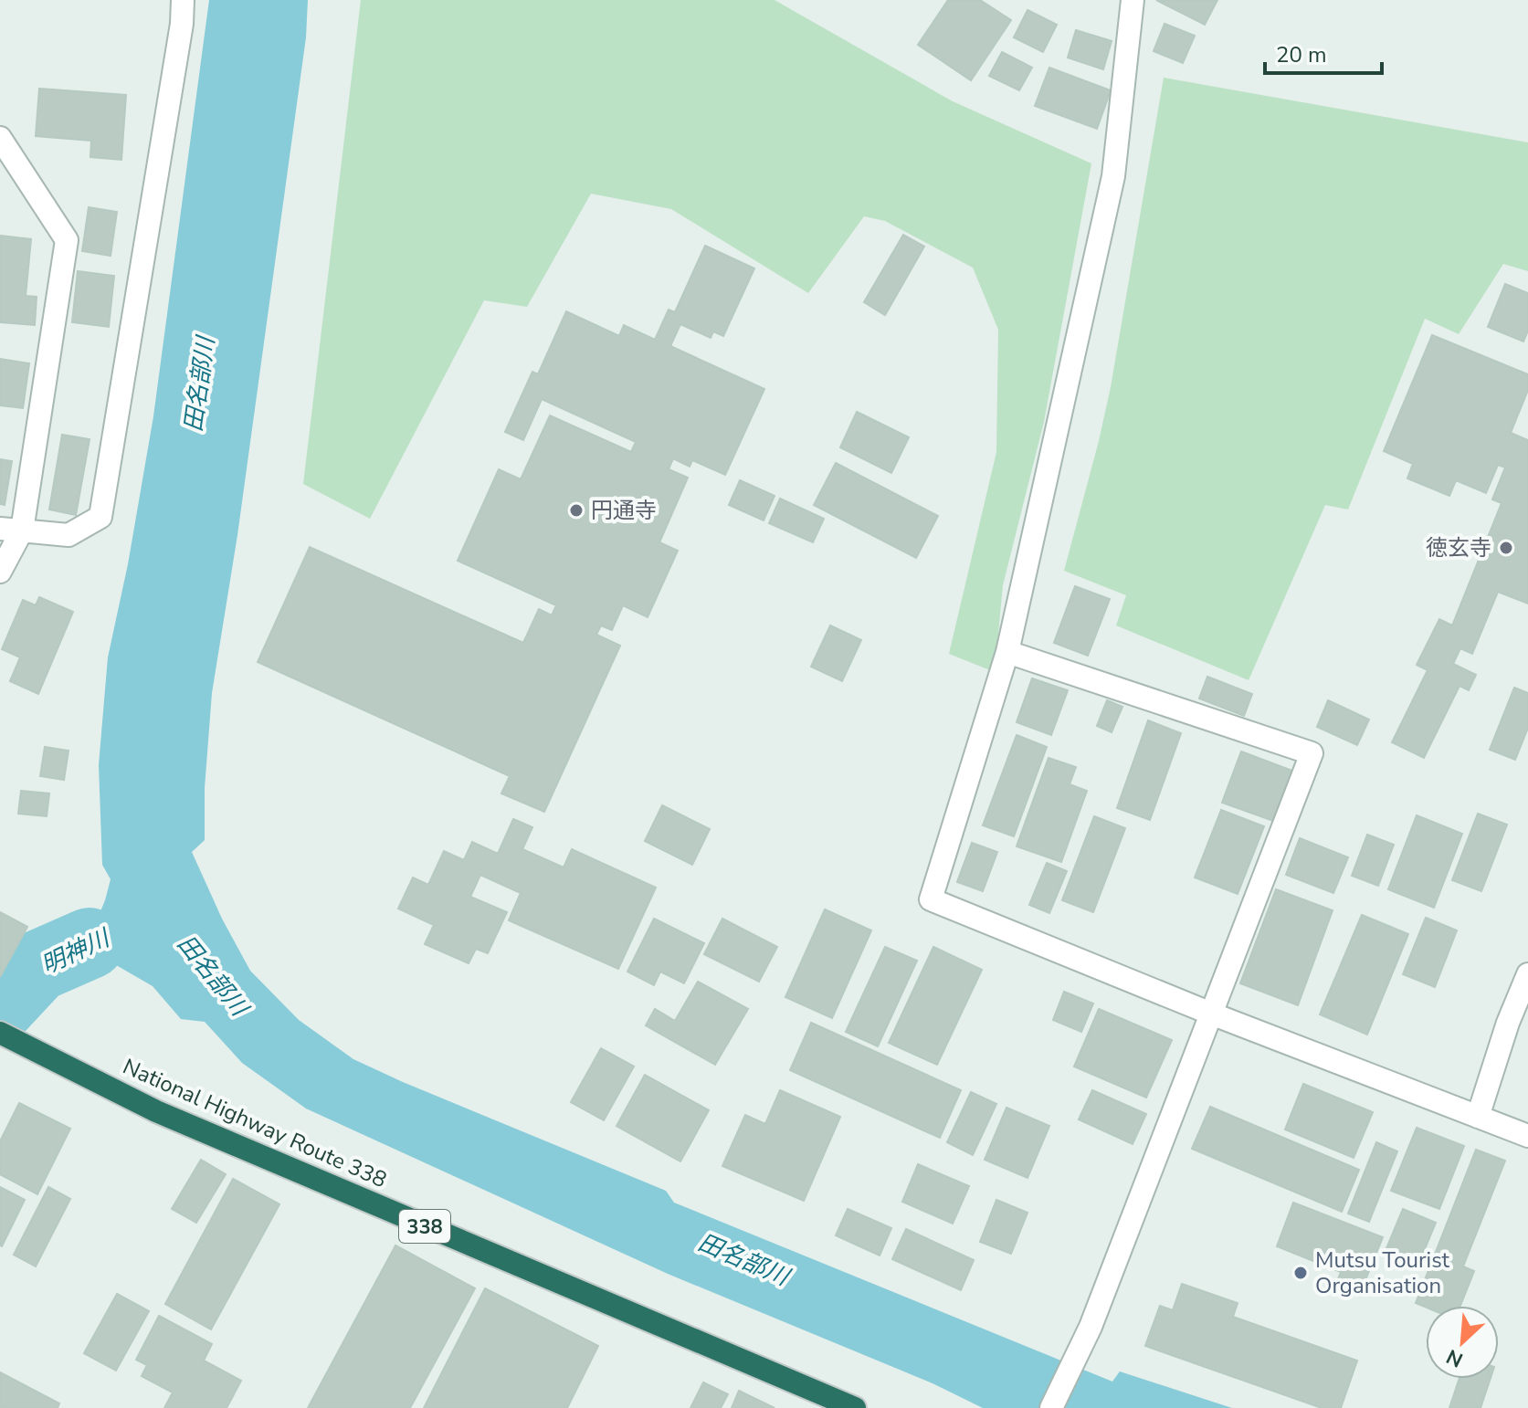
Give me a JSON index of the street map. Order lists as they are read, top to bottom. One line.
{"streets":{"highway":["National Highway Route 338","338"]},"water":["田名部川","明神川"],"places":["円通寺","徳玄寺","Mutsu Tourist Organisation"],"scale_bar":"20 m","north":"bottom left"}
